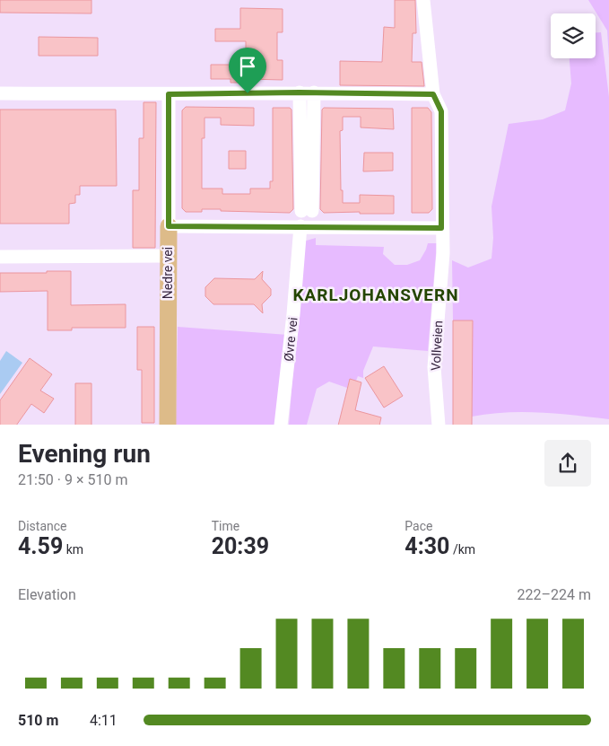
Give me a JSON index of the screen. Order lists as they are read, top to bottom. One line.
{"streets":{"main road":["Nedre vei"],"street":["Øvre vei","Vollveien"]},"districts":["KARLJOHANSVERN"],"page":{"heading":["Evening run","21:50 · 9 × 510 m"],"stats":[["Distance","4.59 km"],["Time","20:39"],["Pace","4:30 /km"]],"chart":["Elevation","222–224 m"],"list":[{"name":"510 m","note":"4:11"}]}}
